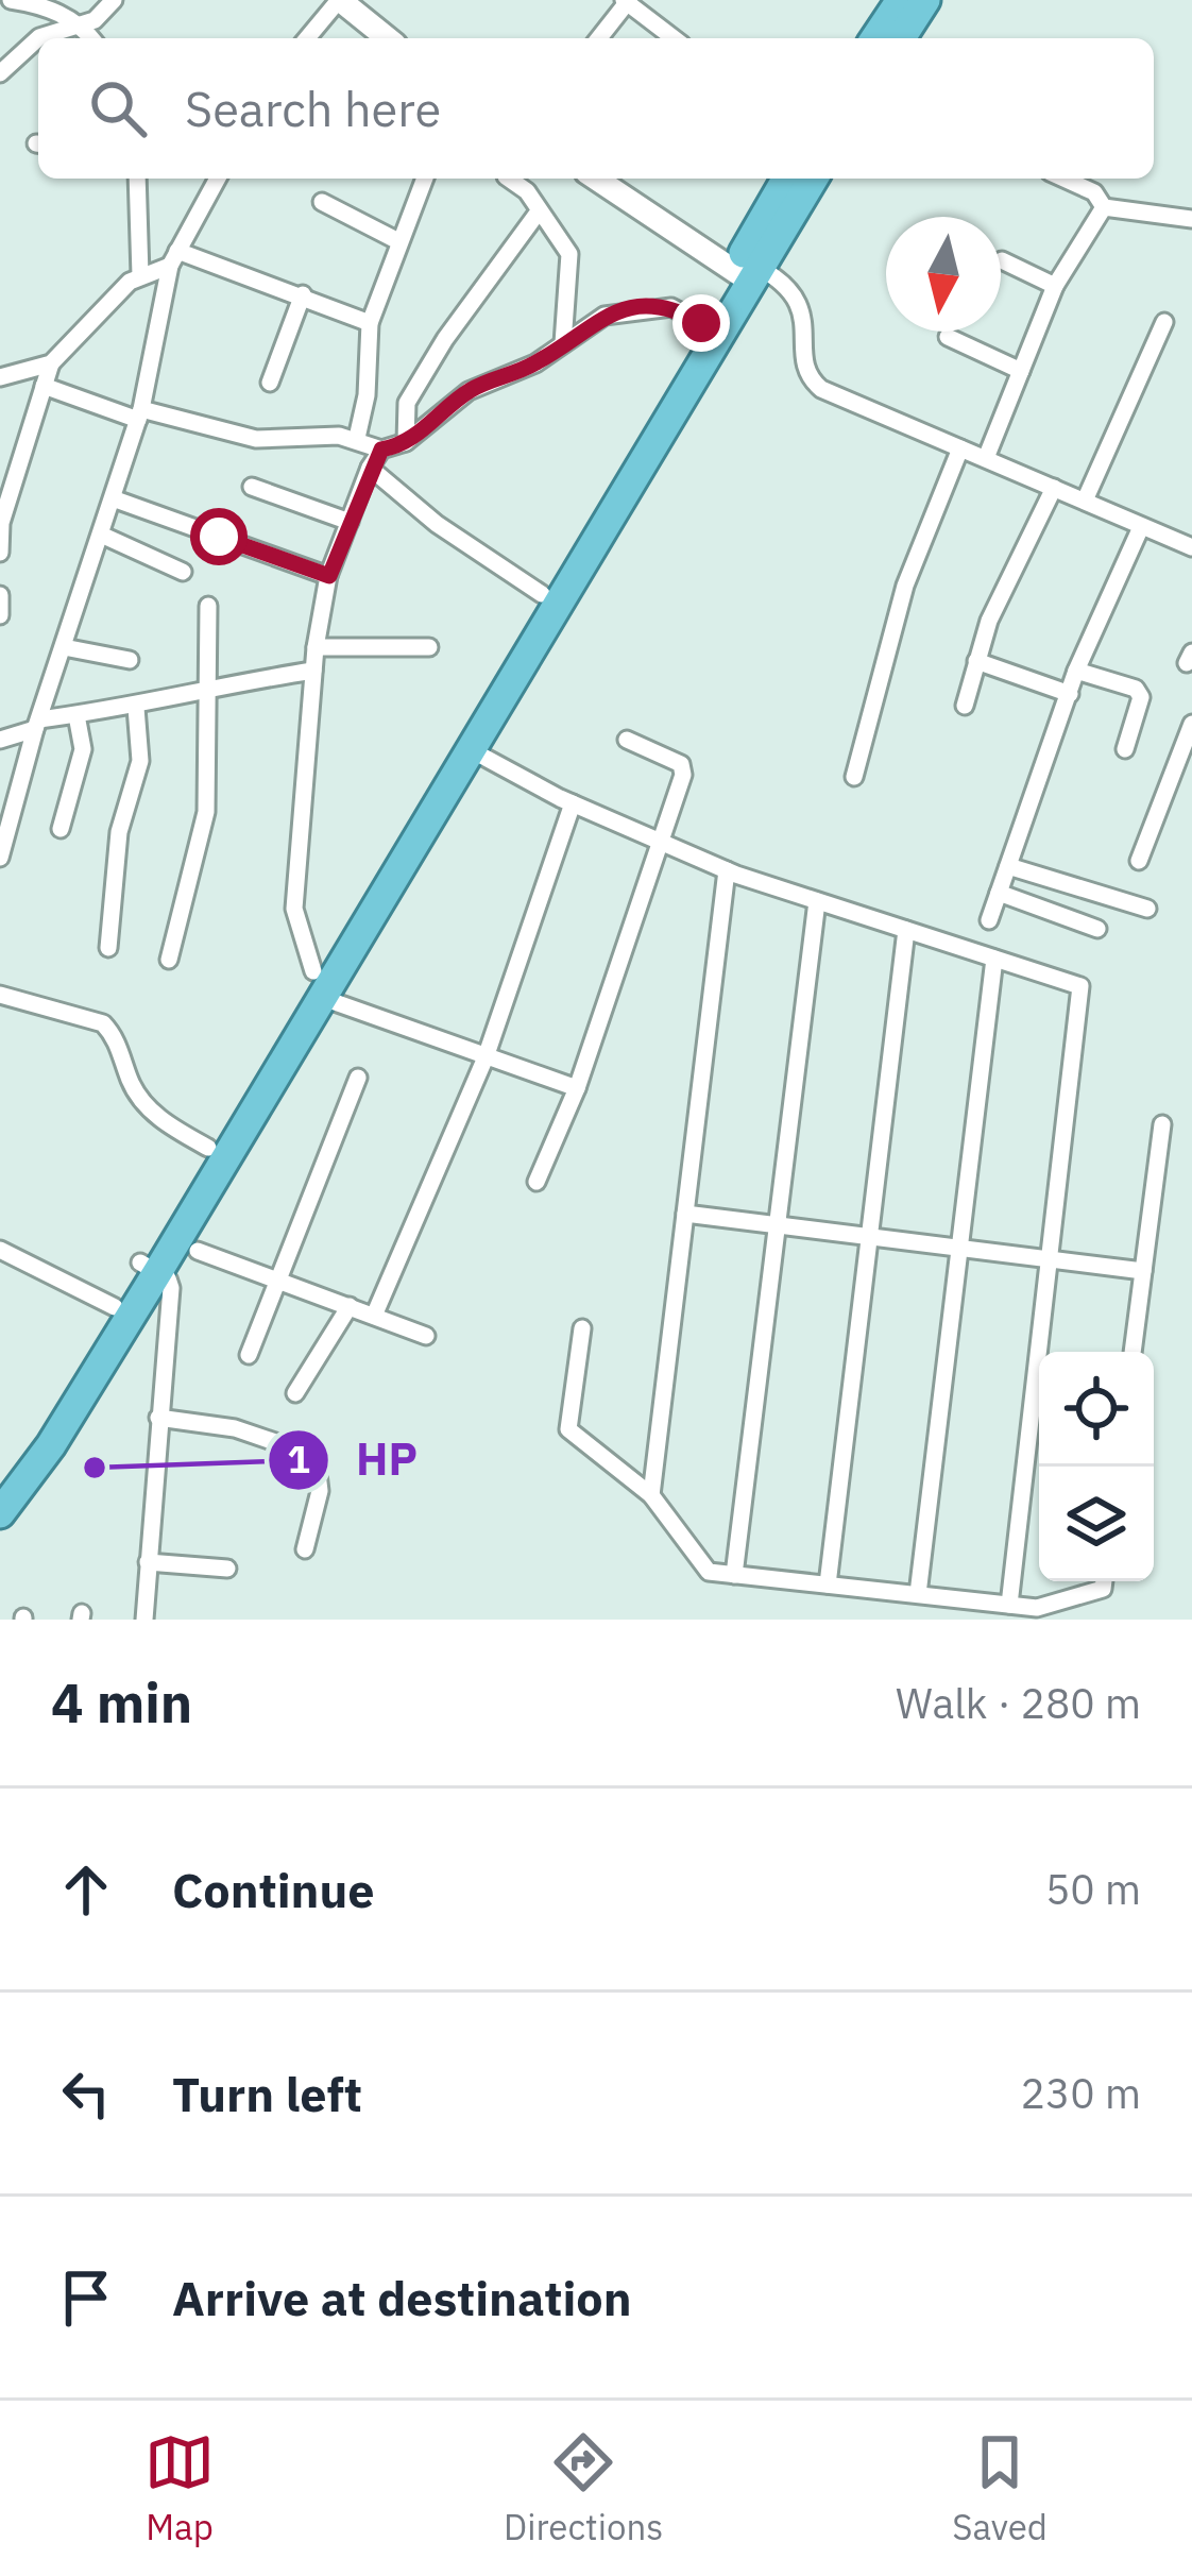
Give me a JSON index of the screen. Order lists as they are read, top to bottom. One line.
{"places":["HP"],"north":"bottom","page":{"search":"Search here","heading":["4 min","Walk · 280 m"],"list":[["Continue","50 m"],["Turn left","230 m"],"Arrive at destination"],"nav":["Map","Directions","Saved"]}}
